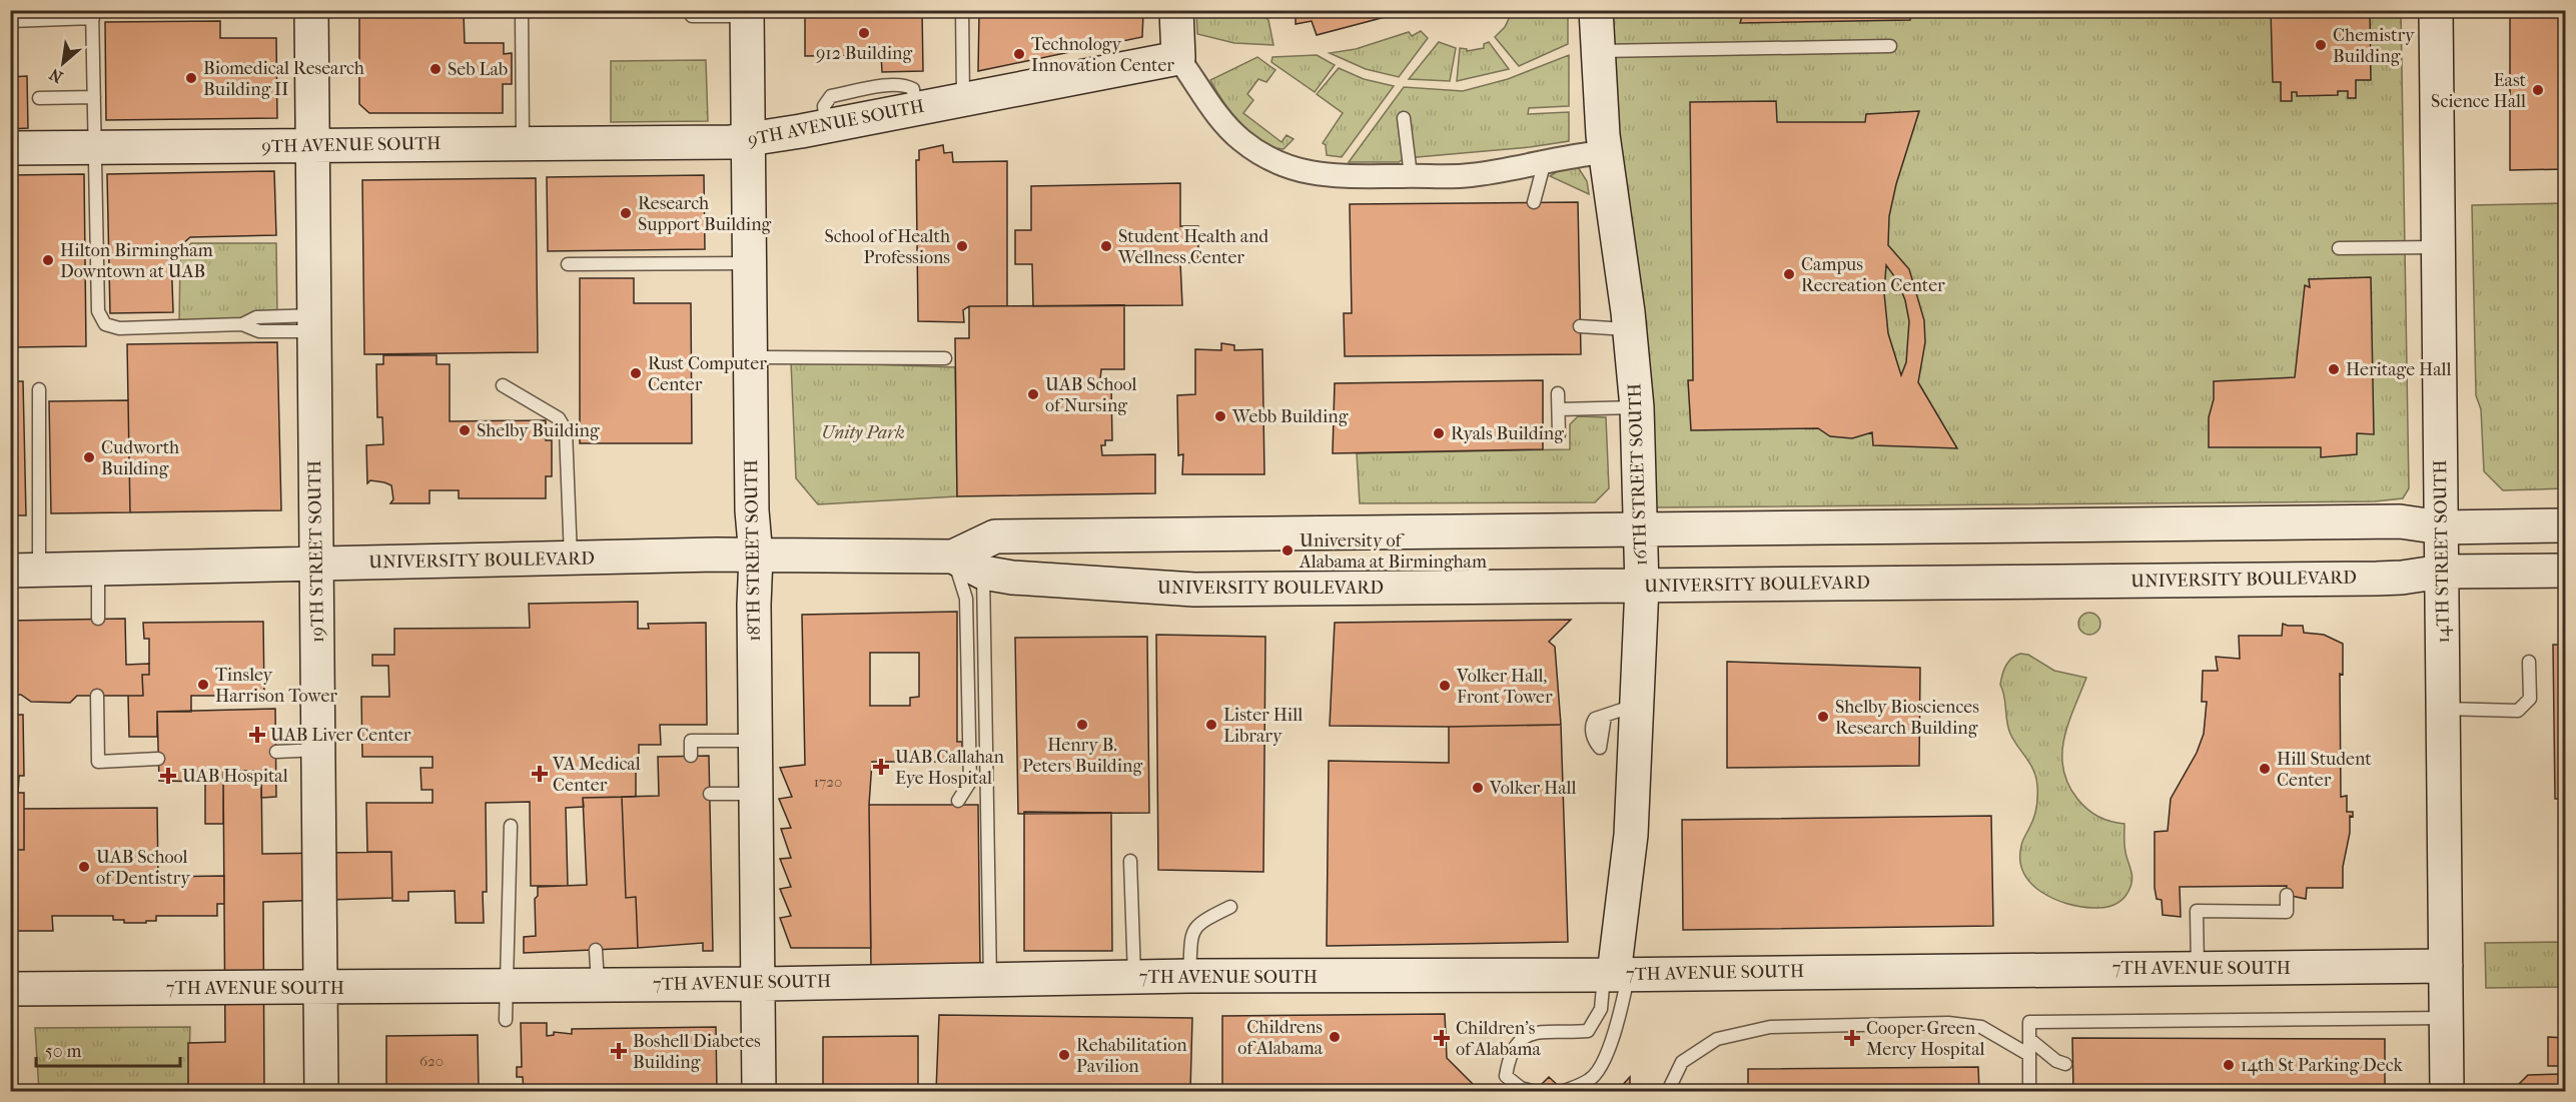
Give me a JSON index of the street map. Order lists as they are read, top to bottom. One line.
{"streets":{"street":["9TH AVENUE SOUTH","16TH STREET SOUTH","18TH STREET SOUTH","19TH STREET SOUTH","14TH STREET SOUTH","UNIVERSITY BOULEVARD","7TH AVENUE SOUTH"]},"crossings":[["9TH AVENUE SOUTH","18TH STREET SOUTH"],["9TH AVENUE SOUTH","19TH STREET SOUTH"],["16TH STREET SOUTH","UNIVERSITY BOULEVARD"],["16TH STREET SOUTH","7TH AVENUE SOUTH"],["18TH STREET SOUTH","UNIVERSITY BOULEVARD"],["18TH STREET SOUTH","7TH AVENUE SOUTH"],["19TH STREET SOUTH","UNIVERSITY BOULEVARD"],["19TH STREET SOUTH","7TH AVENUE SOUTH"],["14TH STREET SOUTH","UNIVERSITY BOULEVARD"],["14TH STREET SOUTH","7TH AVENUE SOUTH"]],"parks":["Unity Park"],"places":{"other":["912 Building","Chemistry Building","Technology Innovation Center","Seb Lab","Biomedical Research Building II","East Science Hall","Research Support Building","School of Health Professions","Student Health and Wellness Center","Hilton Birmingham Downtown at UAB","Campus Recreation Center","Heritage Hall","Rust Computer Center","UAB School of Nursing","Webb Building","Shelby Building","Ryals Building","Cudworth Building","University of Alabama at Birmingham","Tinsley Harrison Tower","Volker Hall, Front Tower","Shelby Biosciences Research Building","Henry B. Peters Building","Lister Hill Library","Hill Student Center","Volker Hall","UAB School of Dentistry","Childrens of Alabama","Rehabilitation Pavilion","14th St Parking Deck"],"health":["UAB Liver Center","UAB Callahan Eye Hospital","VA Medical Center","UAB Hospital","Children's of Alabama","Cooper Green Mercy Hospital","Boshell Diabetes Building"]},"house_numbers":["1720","620"],"scale_bar":"50 m","north":"bottom left"}
